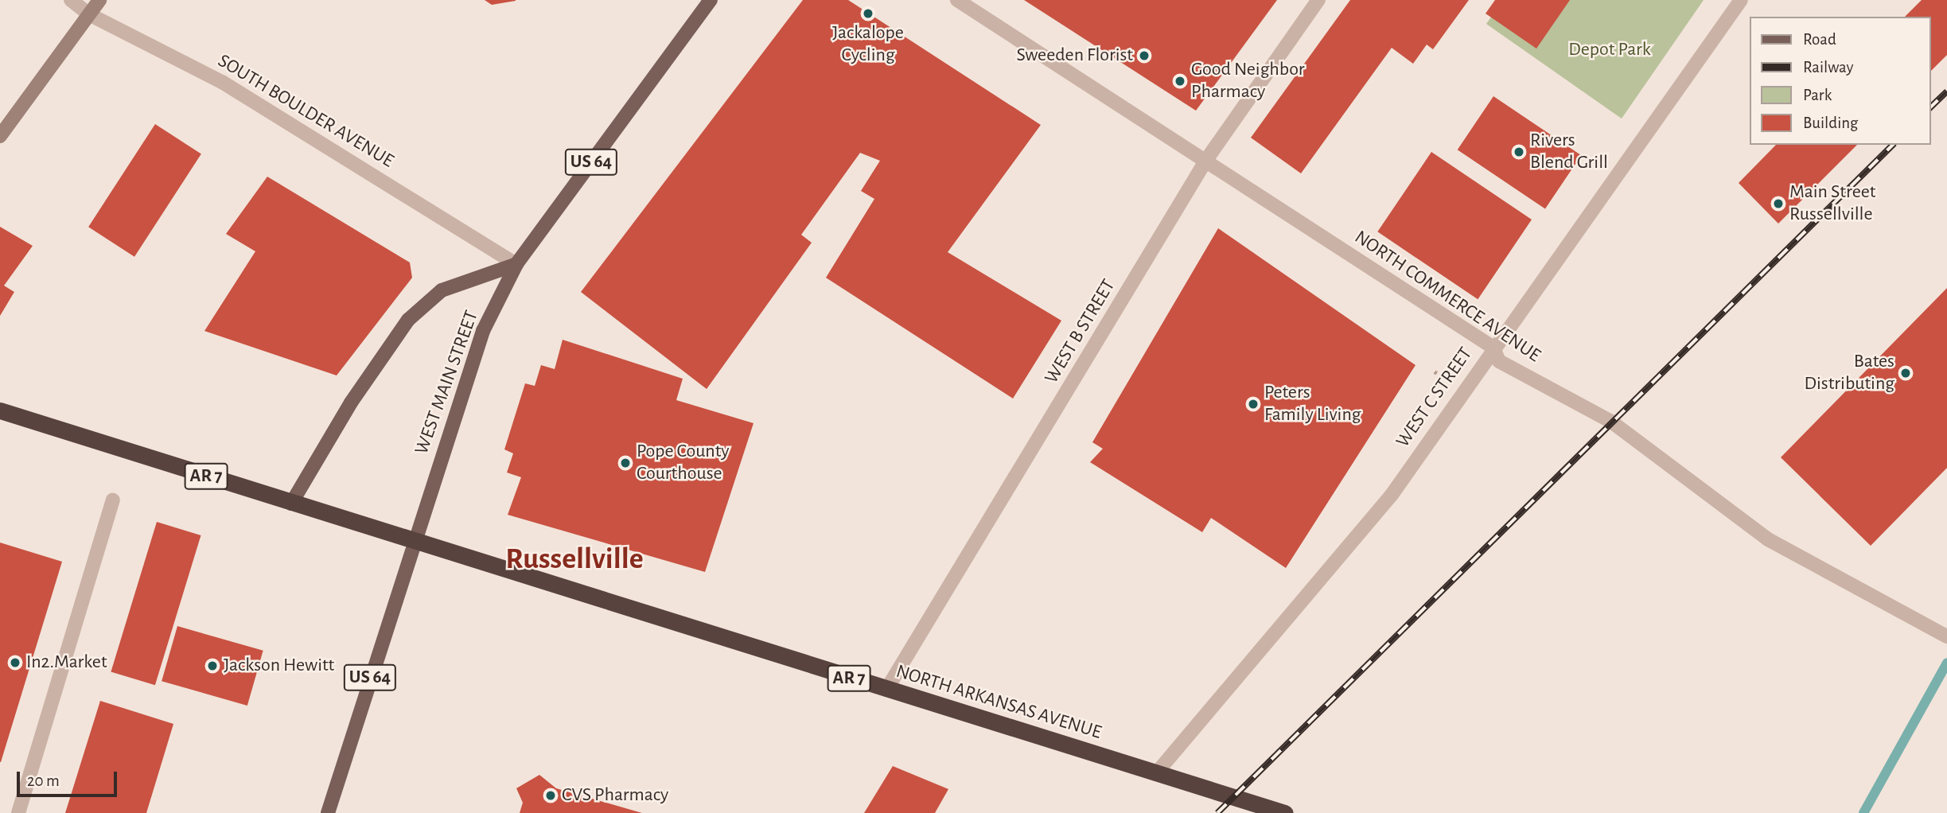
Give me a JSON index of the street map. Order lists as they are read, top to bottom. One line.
{"streets":{"highway":["AR 7","NORTH ARKANSAS AVENUE"],"main road":["US 64","WEST MAIN STREET"],"street":["SOUTH BOULDER AVENUE","NORTH COMMERCE AVENUE","WEST B STREET","WEST C STREET"]},"crossings":[["SOUTH BOULDER AVENUE","WEST MAIN STREET"],["US 64","WEST MAIN STREET"],["US 64","AR 7"],["US 64","NORTH ARKANSAS AVENUE"],["NORTH COMMERCE AVENUE","WEST B STREET"],["NORTH COMMERCE AVENUE","WEST C STREET"],["WEST B STREET","NORTH ARKANSAS AVENUE"],["WEST MAIN STREET","AR 7"],["WEST MAIN STREET","NORTH ARKANSAS AVENUE"],["WEST C STREET","NORTH ARKANSAS AVENUE"],["AR 7","NORTH ARKANSAS AVENUE"]],"districts":["Russellville"],"parks":["Depot Park"],"places":["Jackalope Cycling","Sweeden Florist","Good Neighbor Pharmacy","Rivers Blend Grill","Main Street Russellville","Bates Distributing","Peters Family Living","Pope County Courthouse","In2.Market","Jackson Hewitt","CVS Pharmacy"],"legend":["Road","Railway","Park","Building"],"scale_bar":"20 m"}
